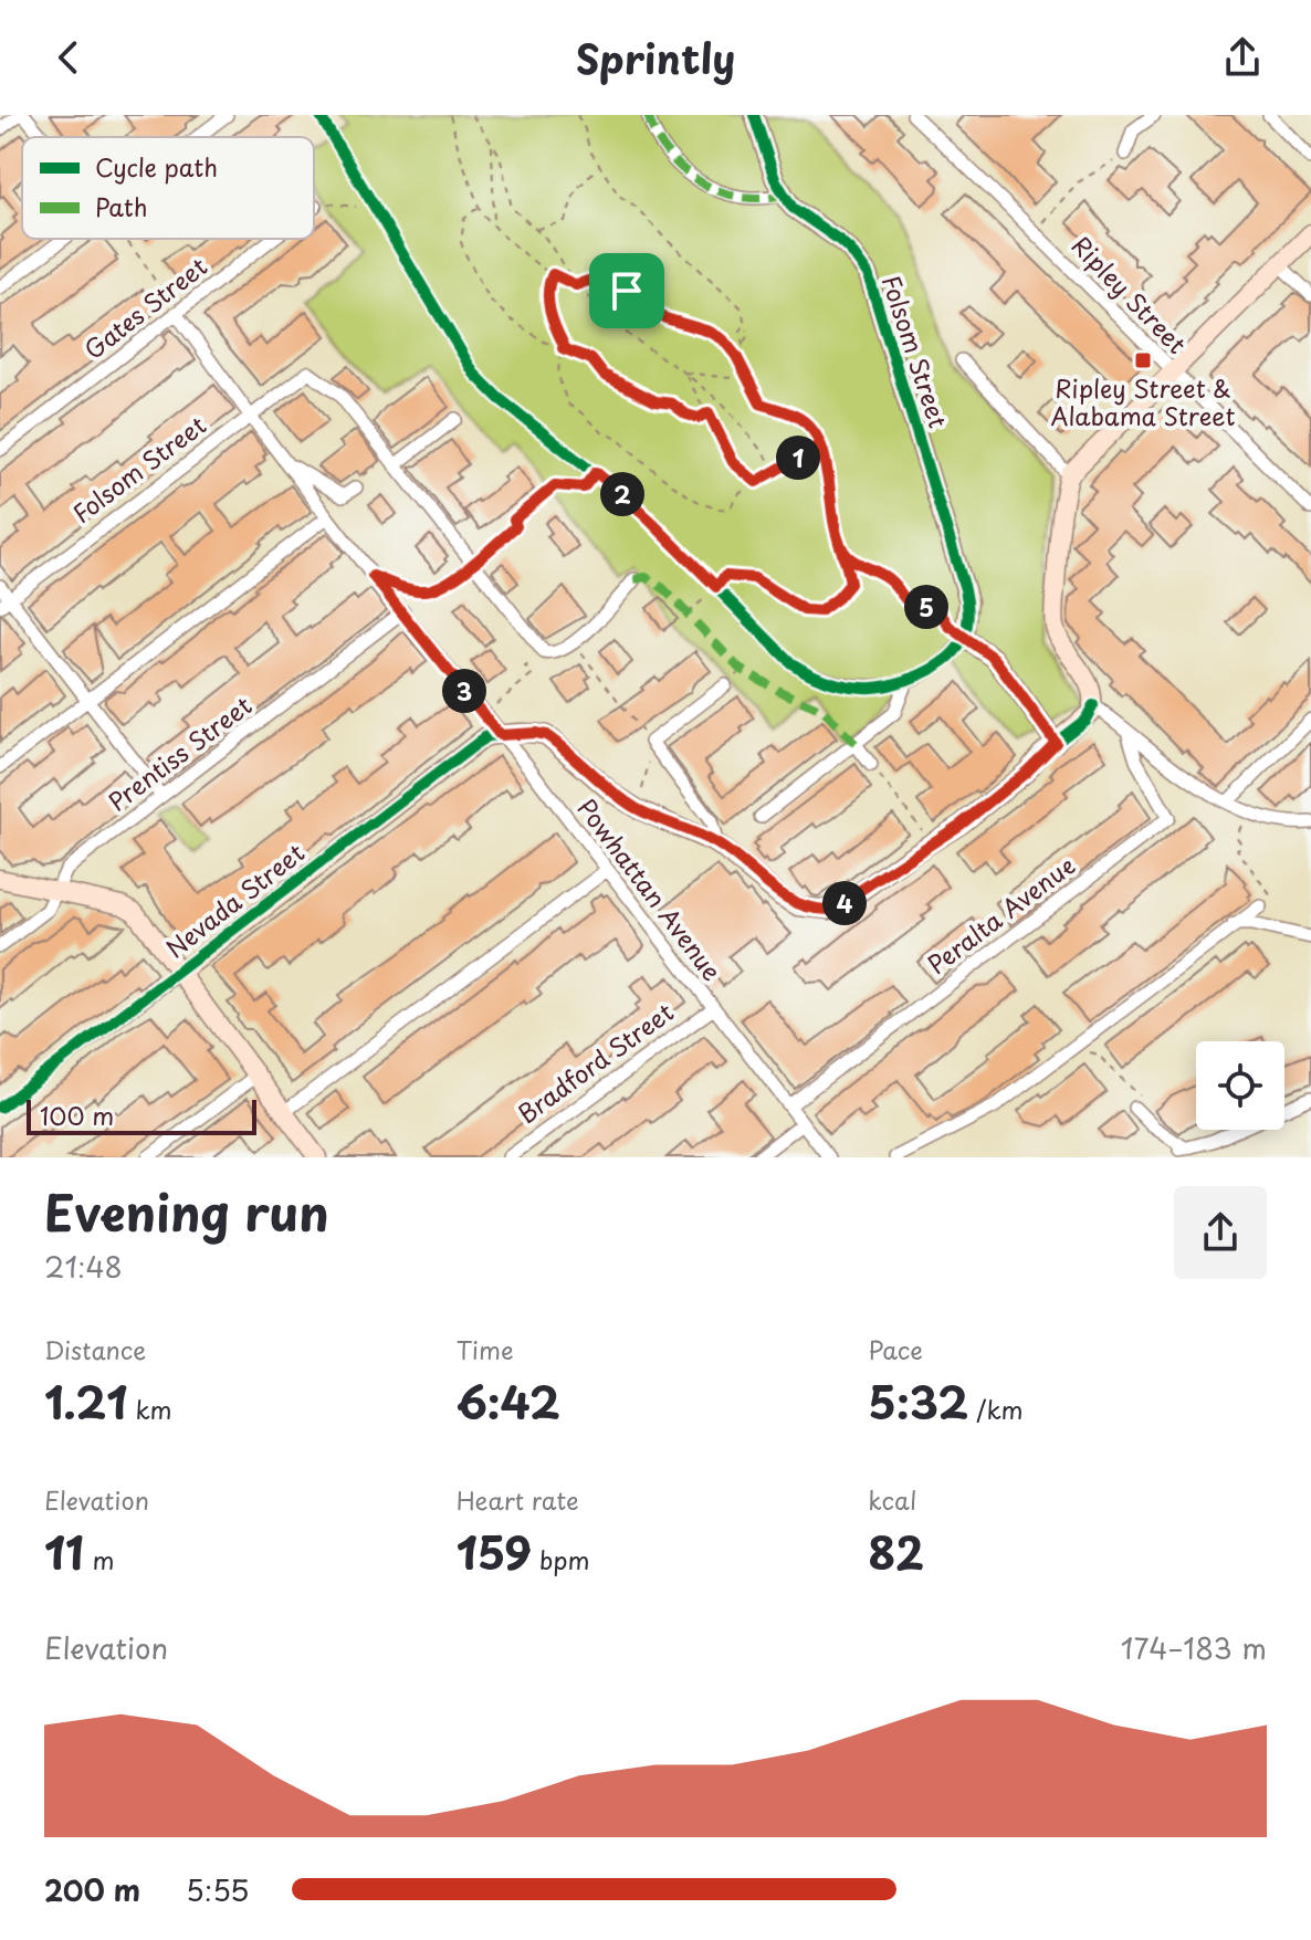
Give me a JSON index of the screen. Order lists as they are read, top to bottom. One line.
{"streets":{"street":["Ripley Street","Gates Street","Folsom Street","Prentiss Street","Powhattan Avenue","Nevada Street","Peralta Avenue","Bradford Street"]},"crossings":[["Gates Street","Powhattan Avenue"],["Folsom Street","Powhattan Avenue"],["Prentiss Street","Powhattan Avenue"],["Powhattan Avenue","Nevada Street"],["Powhattan Avenue","Peralta Avenue"],["Powhattan Avenue","Bradford Street"]],"places":{"transit":["Ripley Street & Alabama Street"]},"legend":["Cycle path","Path"],"scale_bar":"100 m","page":{"header":"Sprintly","pins":["1","2","5","3","4"],"scale":"100 m","heading":["Evening run","21:48"],"stats":[["Distance","1.21 km"],["Time","6:42"],["Pace","5:32 /km"],["Elevation","11 m"],["Heart rate","159 bpm"],["kcal","82"]],"chart":["Elevation","174–183 m"],"list":[{"name":"200 m","note":"5:55"}]}}
